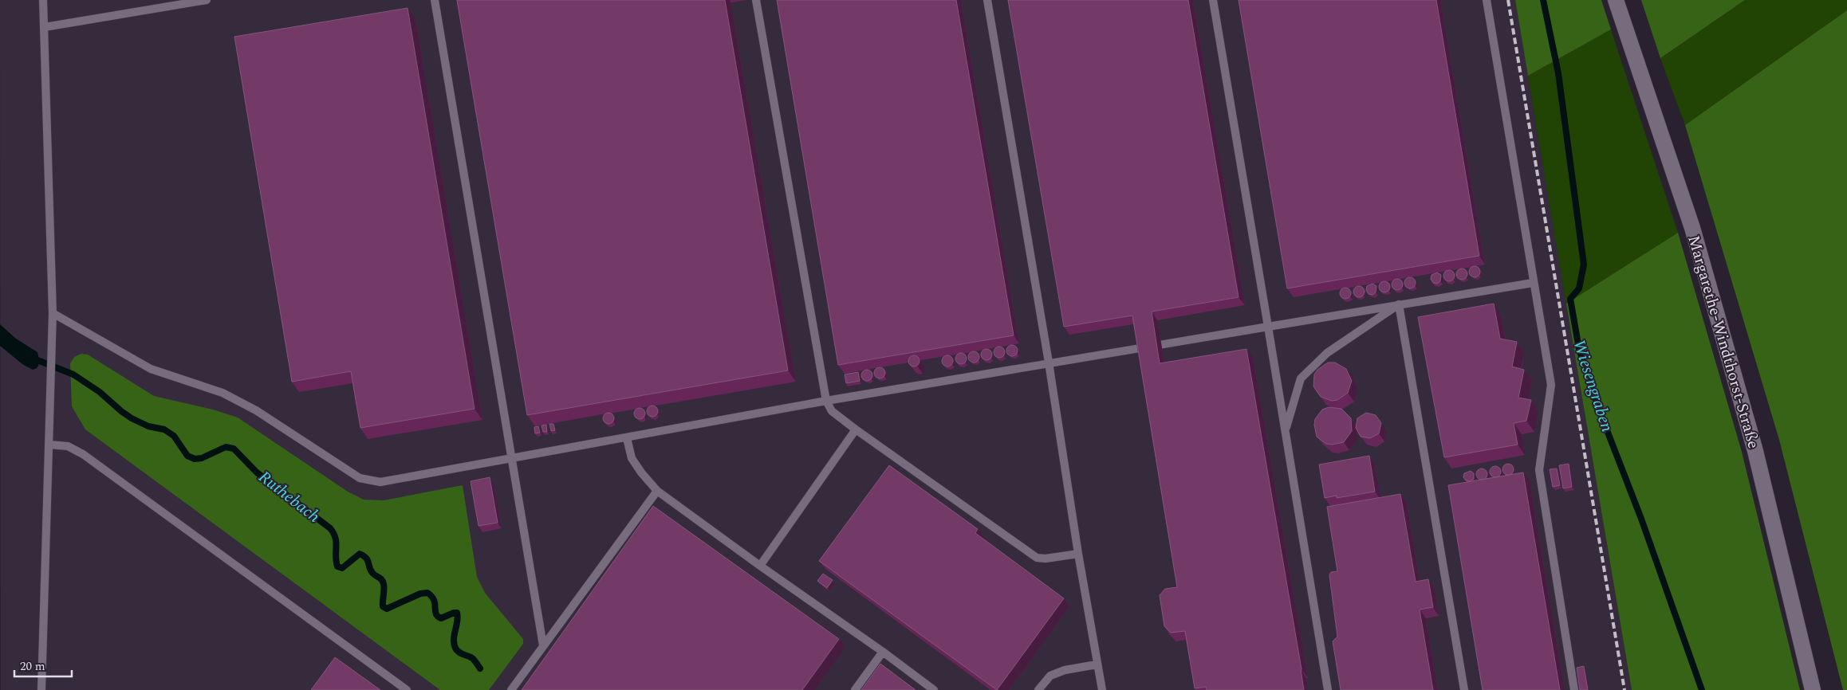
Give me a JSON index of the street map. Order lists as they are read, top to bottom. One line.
{"streets":{"street":["Margarethe-Windthorst-Straße"]},"water":["Wiesengraben","Ruthebach"],"scale_bar":"20 m"}
